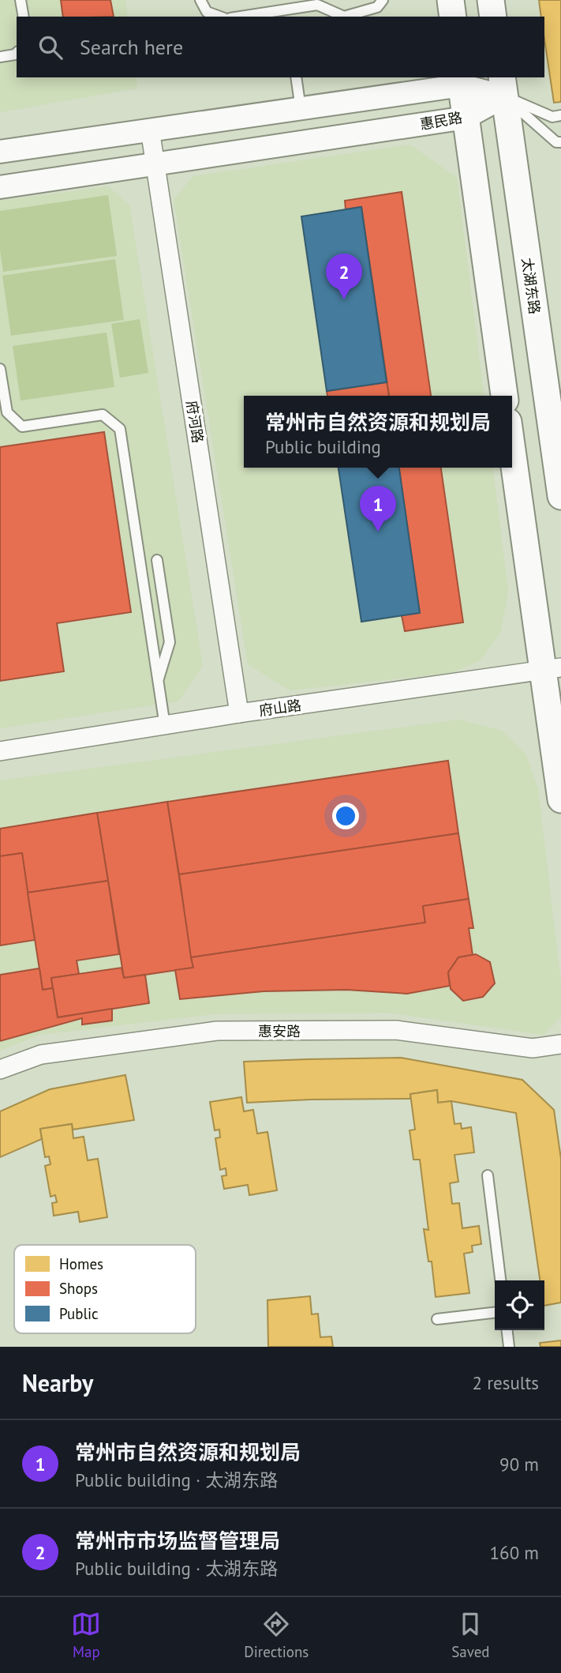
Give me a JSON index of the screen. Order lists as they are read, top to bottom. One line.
{"streets":{"main road":["太湖东路"],"street":["惠民路","府河路","府山路","惠安路"]},"crossings":[["惠民路","太湖东路"],["惠民路","府河路"],["府河路","府山路"]],"legend":["Homes","Shops","Public"],"page":{"search":"Search here","pins":["2","1"],"popup":["常州市自然资源和规划局","Public building"],"heading":["Nearby","2 results"],"list":[{"mark":"1","name":"常州市自然资源和规划局","note":"Public building · 太湖东路","value":"90 m"},{"mark":"2","name":"常州市市场监督管理局","note":"Public building · 太湖东路","value":"160 m"}],"nav":["Map","Directions","Saved"]}}
